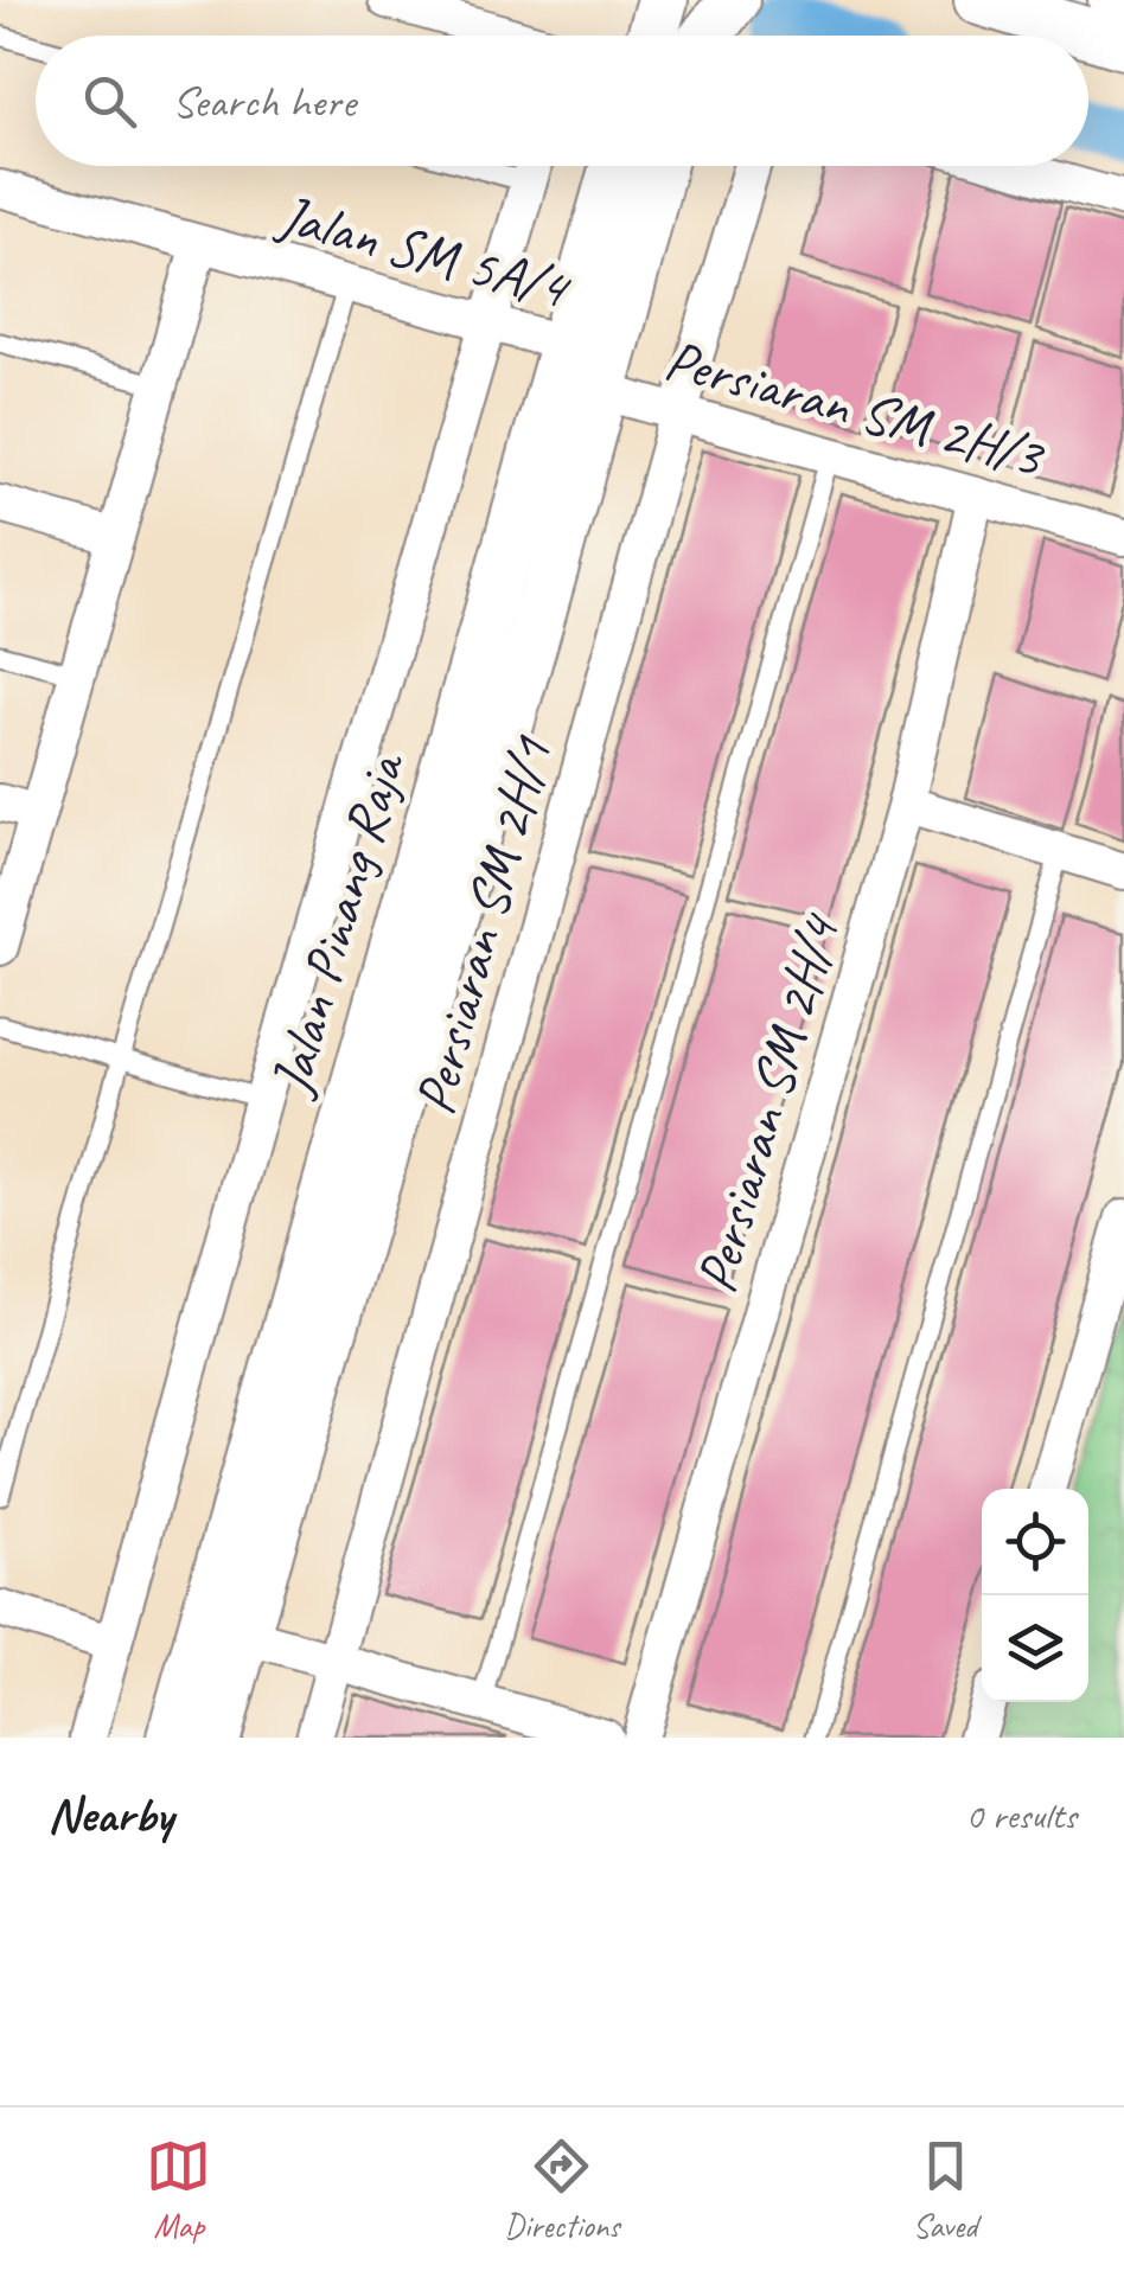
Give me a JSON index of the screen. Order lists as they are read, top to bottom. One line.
{"streets":{"main road":["Jalan Pinang Raja"],"street":["Jalan SM 5A/4","Persiaran SM 2H/3","Persiaran SM 2H/1","Persiaran SM 2H/4"]},"crossings":[["Jalan SM 5A/4","Persiaran SM 2H/3"],["Jalan SM 5A/4","Jalan Pinang Raja"],["Persiaran SM 2H/3","Jalan Pinang Raja"],["Persiaran SM 2H/3","Persiaran SM 2H/1"],["Persiaran SM 2H/3","Persiaran SM 2H/4"]],"page":{"search":"Search here","heading":["Nearby","0 results"],"nav":["Map","Directions","Saved"]}}
